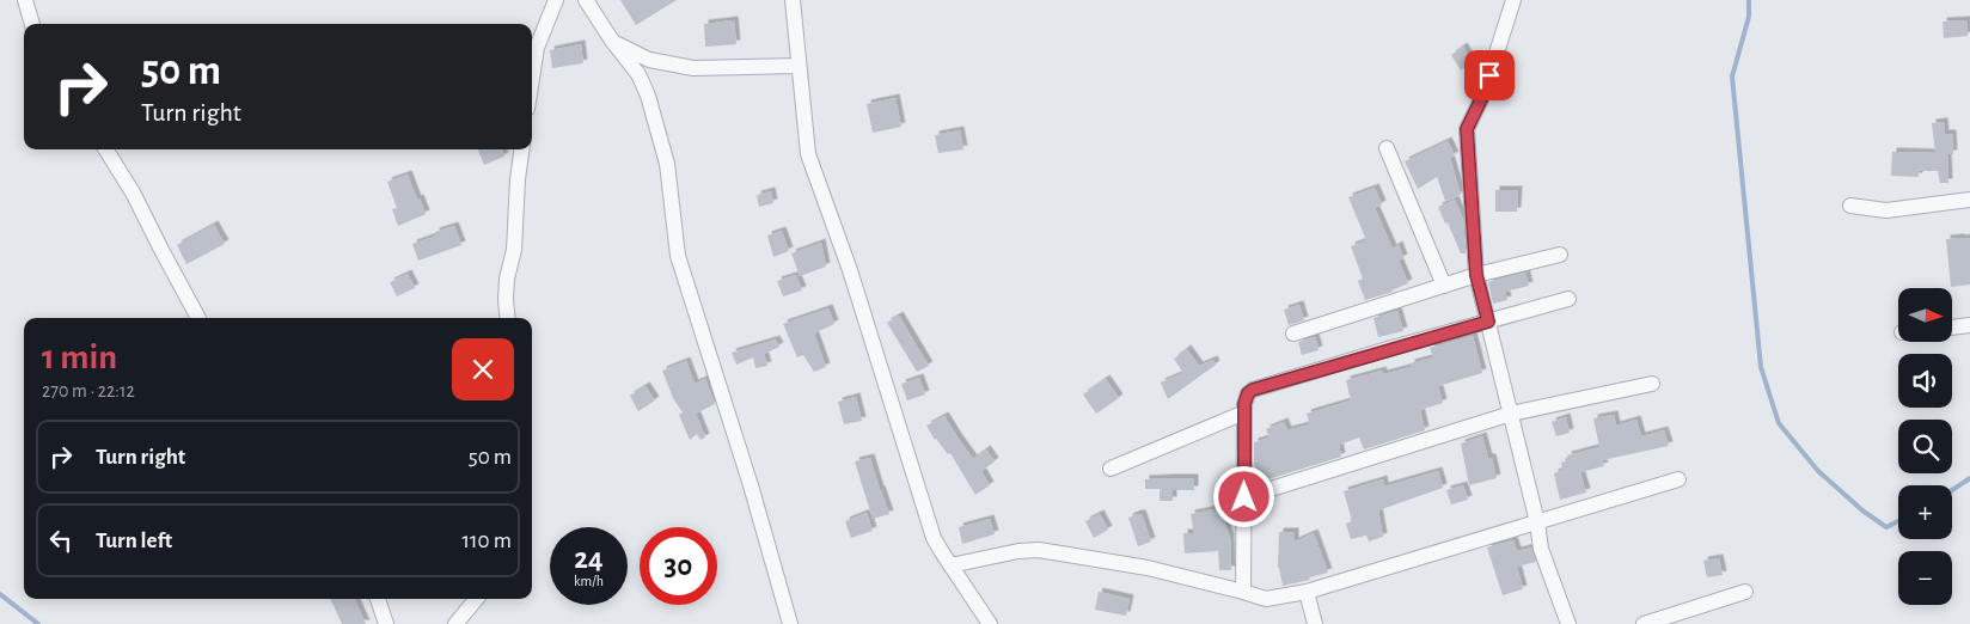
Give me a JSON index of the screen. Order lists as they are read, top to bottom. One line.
{"north":"right","page":{"turn":["50 m","Turn right"],"map_buttons":["+","−"],"heading":["1 min","270 m · 22:12"],"list":[{"name":"Turn right","value":"50 m"},{"name":"Turn left","value":"110 m"}],"speed":"24 km/h","limit":"30"}}
